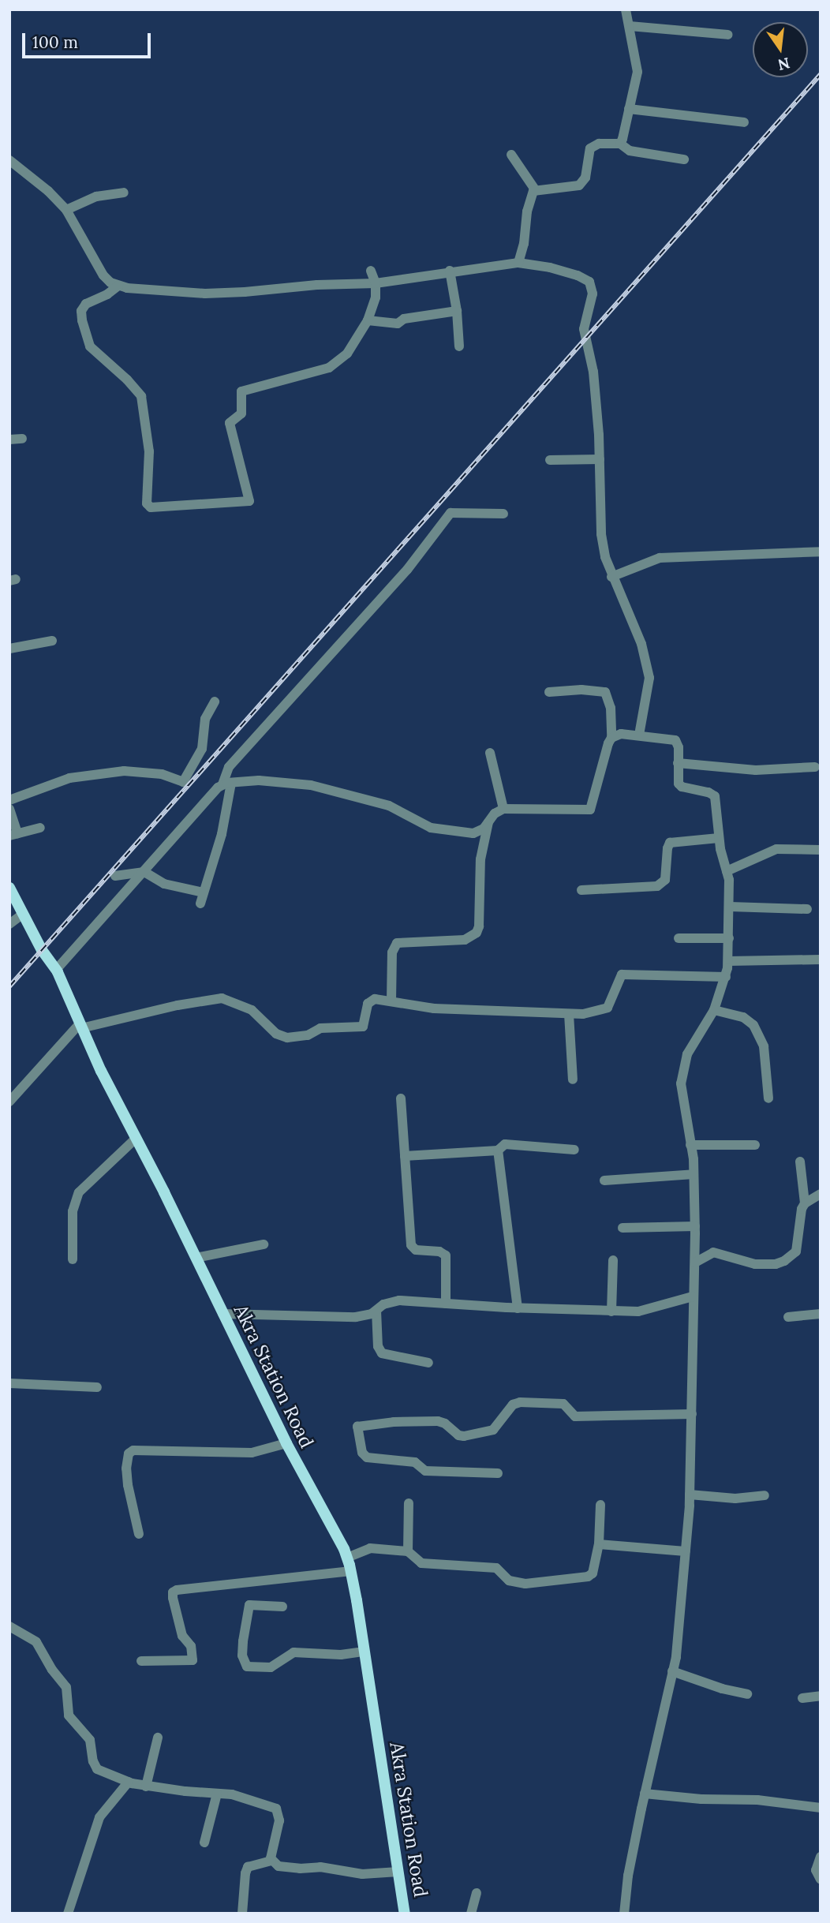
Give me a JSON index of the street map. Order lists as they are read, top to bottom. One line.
{"streets":{"main road":["Akra Station Road"]},"scale_bar":"100 m","north":"bottom"}
